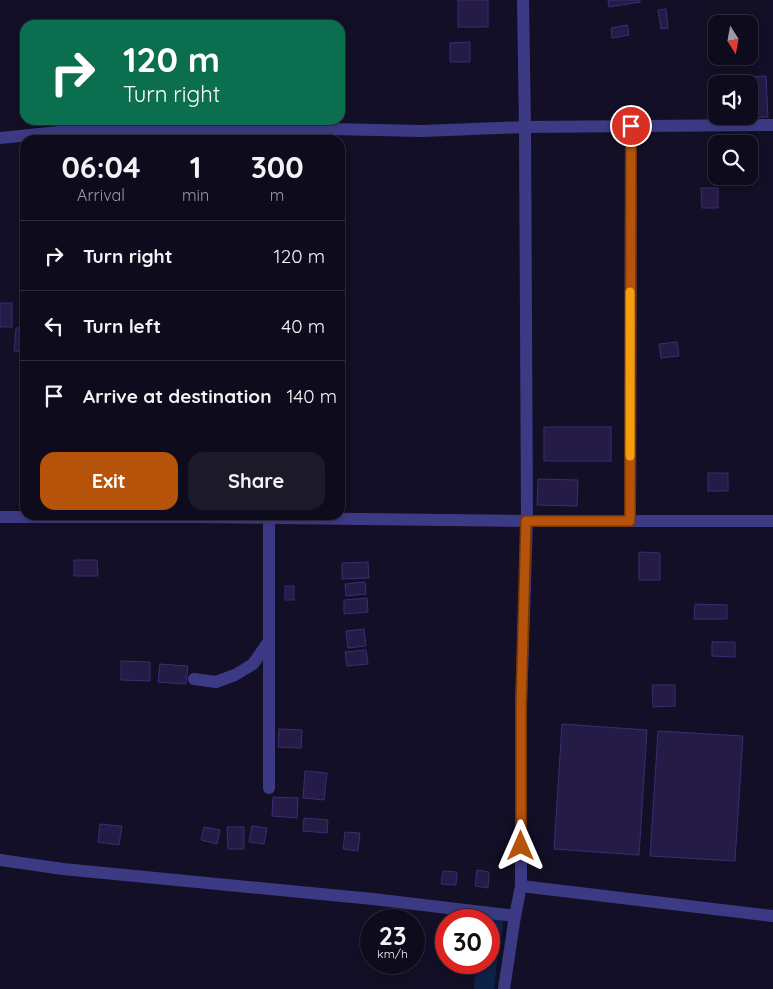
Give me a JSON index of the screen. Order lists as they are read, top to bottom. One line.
{"north":"bottom","page":{"turn":["120 m","Turn right"],"eta":["06:04","Arrival","1","min","300","m"],"list":[{"name":"Turn right","value":"120 m"},{"name":"Turn left","value":"40 m"},{"name":"Arrive at destination","value":"140 m"}],"buttons":["Exit","Share"],"speed":"23 km/h","limit":"30"}}
